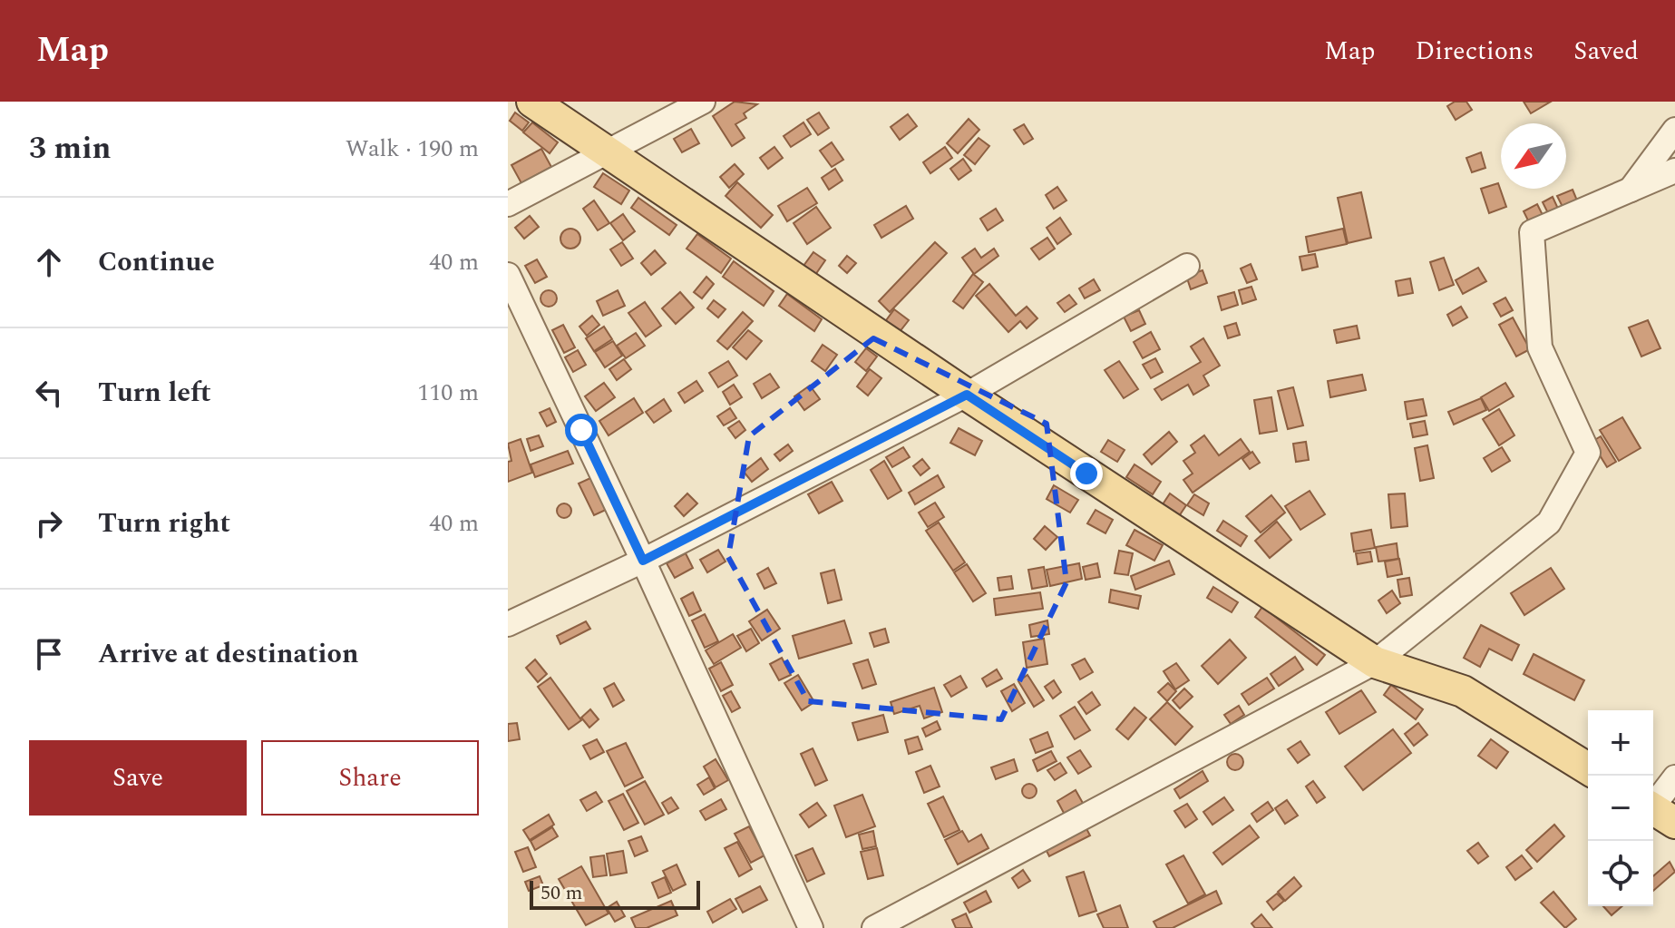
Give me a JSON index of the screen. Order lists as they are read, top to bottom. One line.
{"scale_bar":"50 m","north":"bottom left","page":{"header":"Map","nav":["Map","Directions","Saved"],"heading":["3 min","Walk · 190 m"],"list":[["Continue","40 m"],["Turn left","110 m"],["Turn right","40 m"],"Arrive at destination"],"map_buttons":["+","−"],"buttons":["Save","Share"],"scale":"50 m"}}
